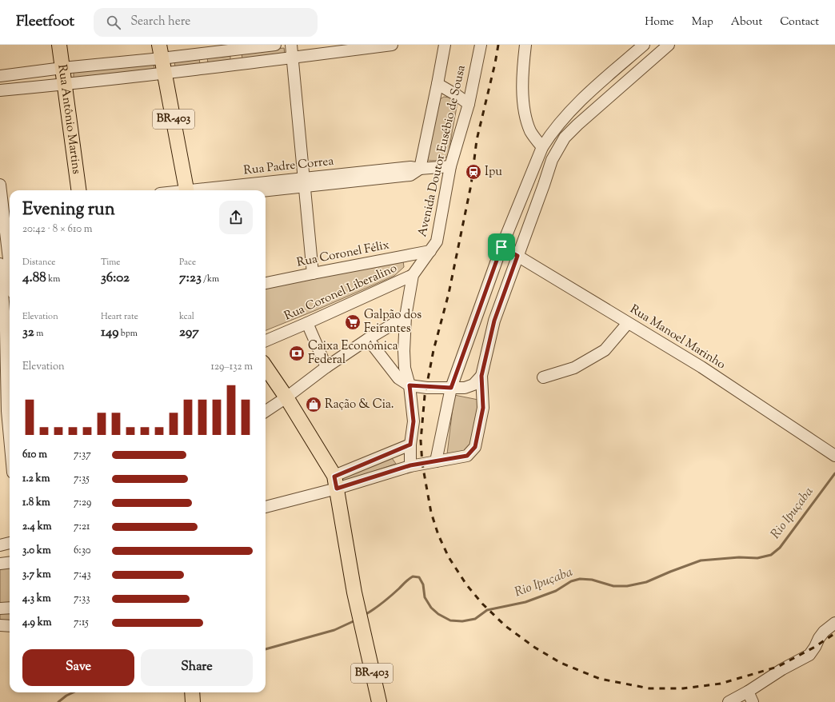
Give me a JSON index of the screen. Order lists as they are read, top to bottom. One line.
{"streets":{"main road":["Rua Antônio Martins","BR-403"],"street":["Avenida Doutor Eusébio de Sousa","Rua Padre Correa","Rua Coronel Félix","Rua Coronel Liberalino","Rua Manoel Marinho"]},"crossings":[["Avenida Doutor Eusébio de Sousa","Rua Padre Correa"],["Avenida Doutor Eusébio de Sousa","Rua Coronel Félix"],["Avenida Doutor Eusébio de Sousa","Rua Coronel Liberalino"]],"water":["Rio Ipuçaba"],"places":{"station":["Ipu"],"supermarket":["Galpão dos Feirantes"],"bank":["Caixa Econômica Federal"],"shop":["Ração & Cia."]},"page":{"header":"Fleetfoot","search":"Search here","nav":["Home","Map","About","Contact"],"heading":["Evening run","20:42 · 8 × 610 m"],"stats":[["Distance","4.88 km"],["Time","36:02"],["Pace","7:23 /km"],["Elevation","32 m"],["Heart rate","149 bpm"],["kcal","297"]],"chart":["Elevation","129–132 m"],"list":[{"name":"610 m","note":"7:37"},{"name":"1.2 km","note":"7:35"},{"name":"1.8 km","note":"7:29"},{"name":"2.4 km","note":"7:21"},{"name":"3.0 km","note":"6:30"},{"name":"3.7 km","note":"7:43"},{"name":"4.3 km","note":"7:33"},{"name":"4.9 km","note":"7:15"}],"buttons":["Save","Share"]}}
